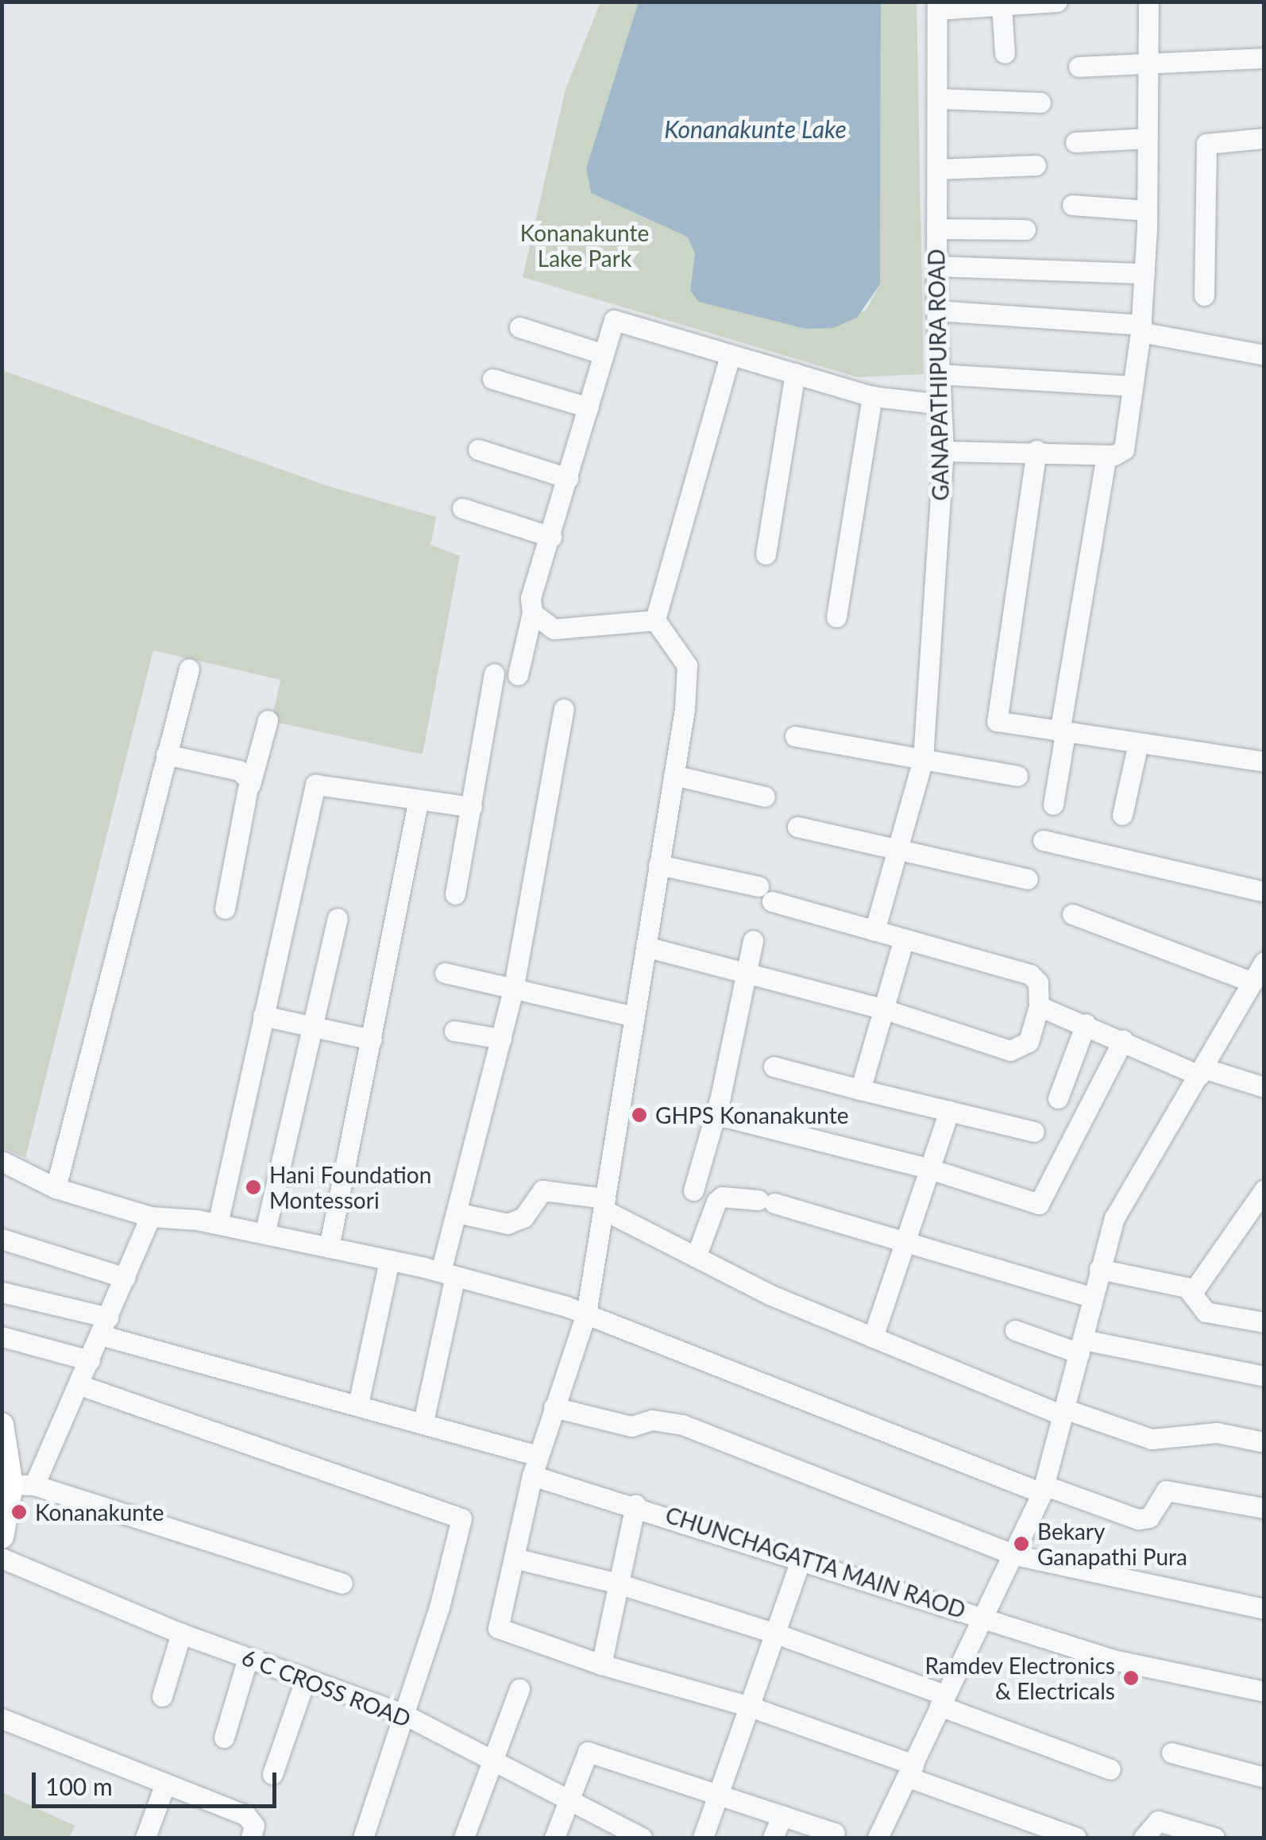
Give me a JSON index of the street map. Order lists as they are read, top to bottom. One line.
{"streets":{"street":["GANAPATHIPURA ROAD","CHUNCHAGATTA MAIN RAOD","6 C CROSS ROAD"]},"water":["Konanakunte Lake"],"parks":["Konanakunte Lake Park"],"places":["GHPS Konanakunte","Hani Foundation Montessori","Konanakunte","Bekary Ganapathi Pura","Ramdev Electronics & Electricals"],"scale_bar":"100 m"}
